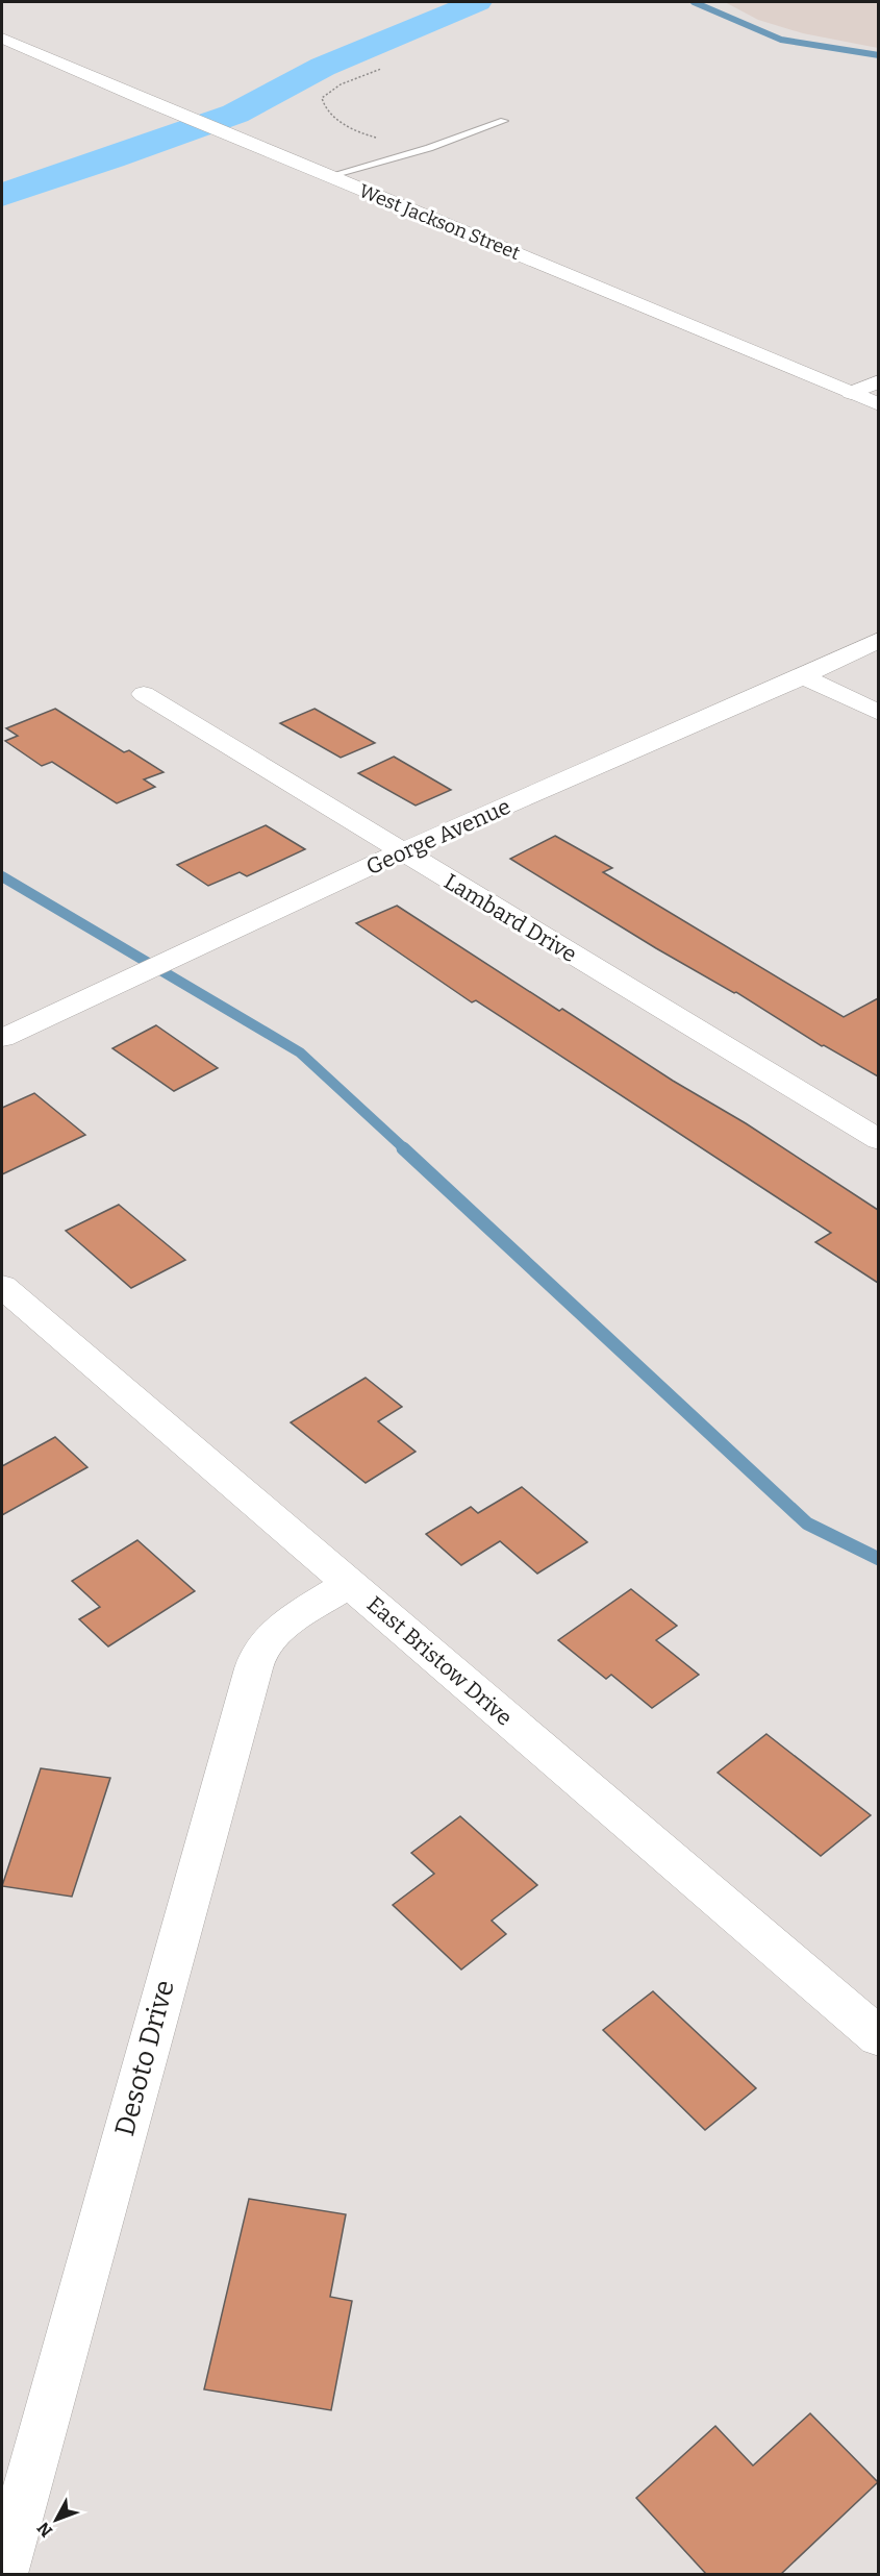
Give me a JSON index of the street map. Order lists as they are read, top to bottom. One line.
{"streets":{"street":["West Jackson Street","George Avenue","Lambard Drive","East Bristow Drive","Desoto Drive"]},"crossings":[["George Avenue","Lambard Drive"],["East Bristow Drive","Desoto Drive"]],"north":"bottom left"}
